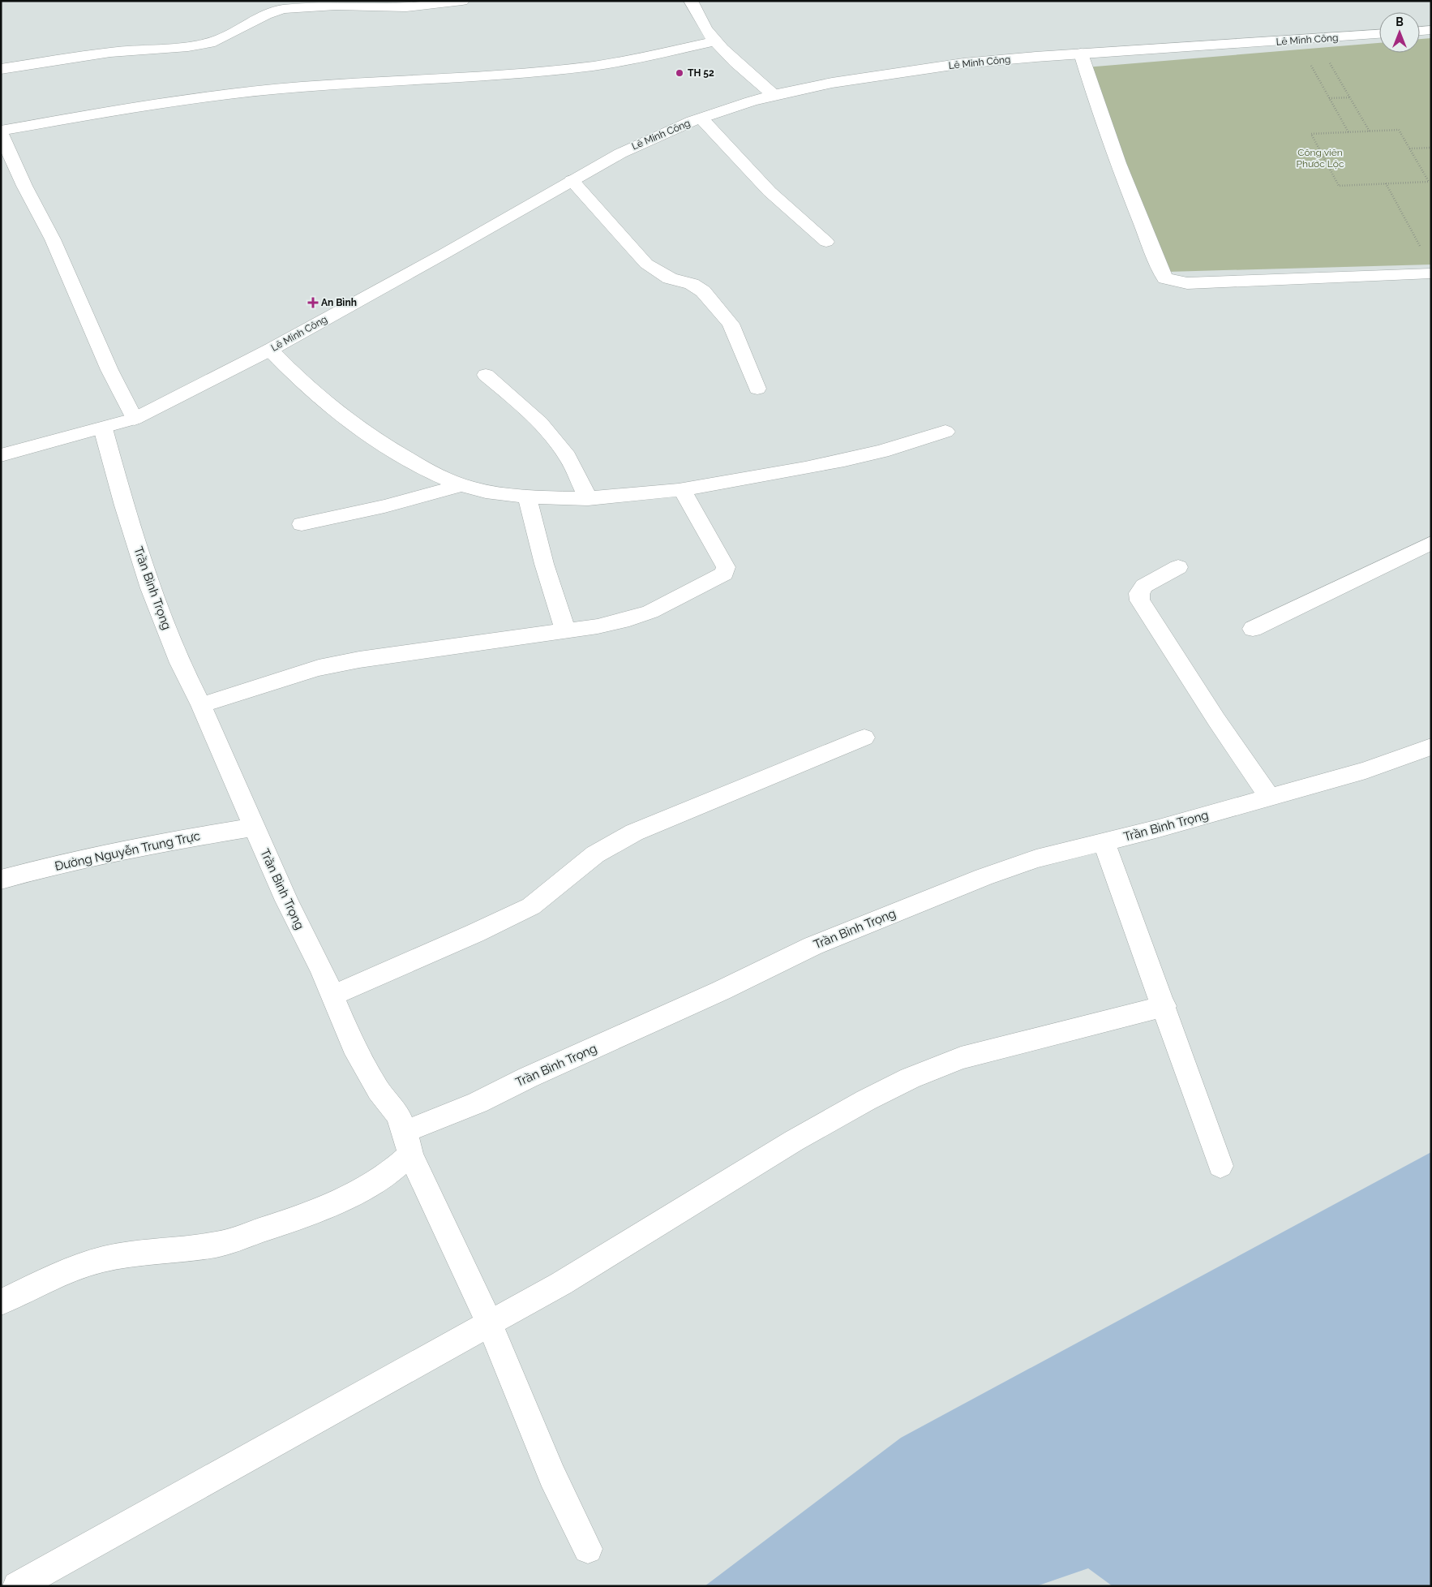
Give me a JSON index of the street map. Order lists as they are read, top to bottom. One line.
{"streets":{"street":["Lê Minh Công","Trần Bình Trọng","Đường Nguyễn Trung Trực"]},"crossings":[["Lê Minh Công","Trần Bình Trọng"],["Trần Bình Trọng","Đường Nguyễn Trung Trực"]],"parks":["Công viên Phước Lộc"],"places":{"other":["TH 52"],"health":["An Bình"]},"north":"top"}
